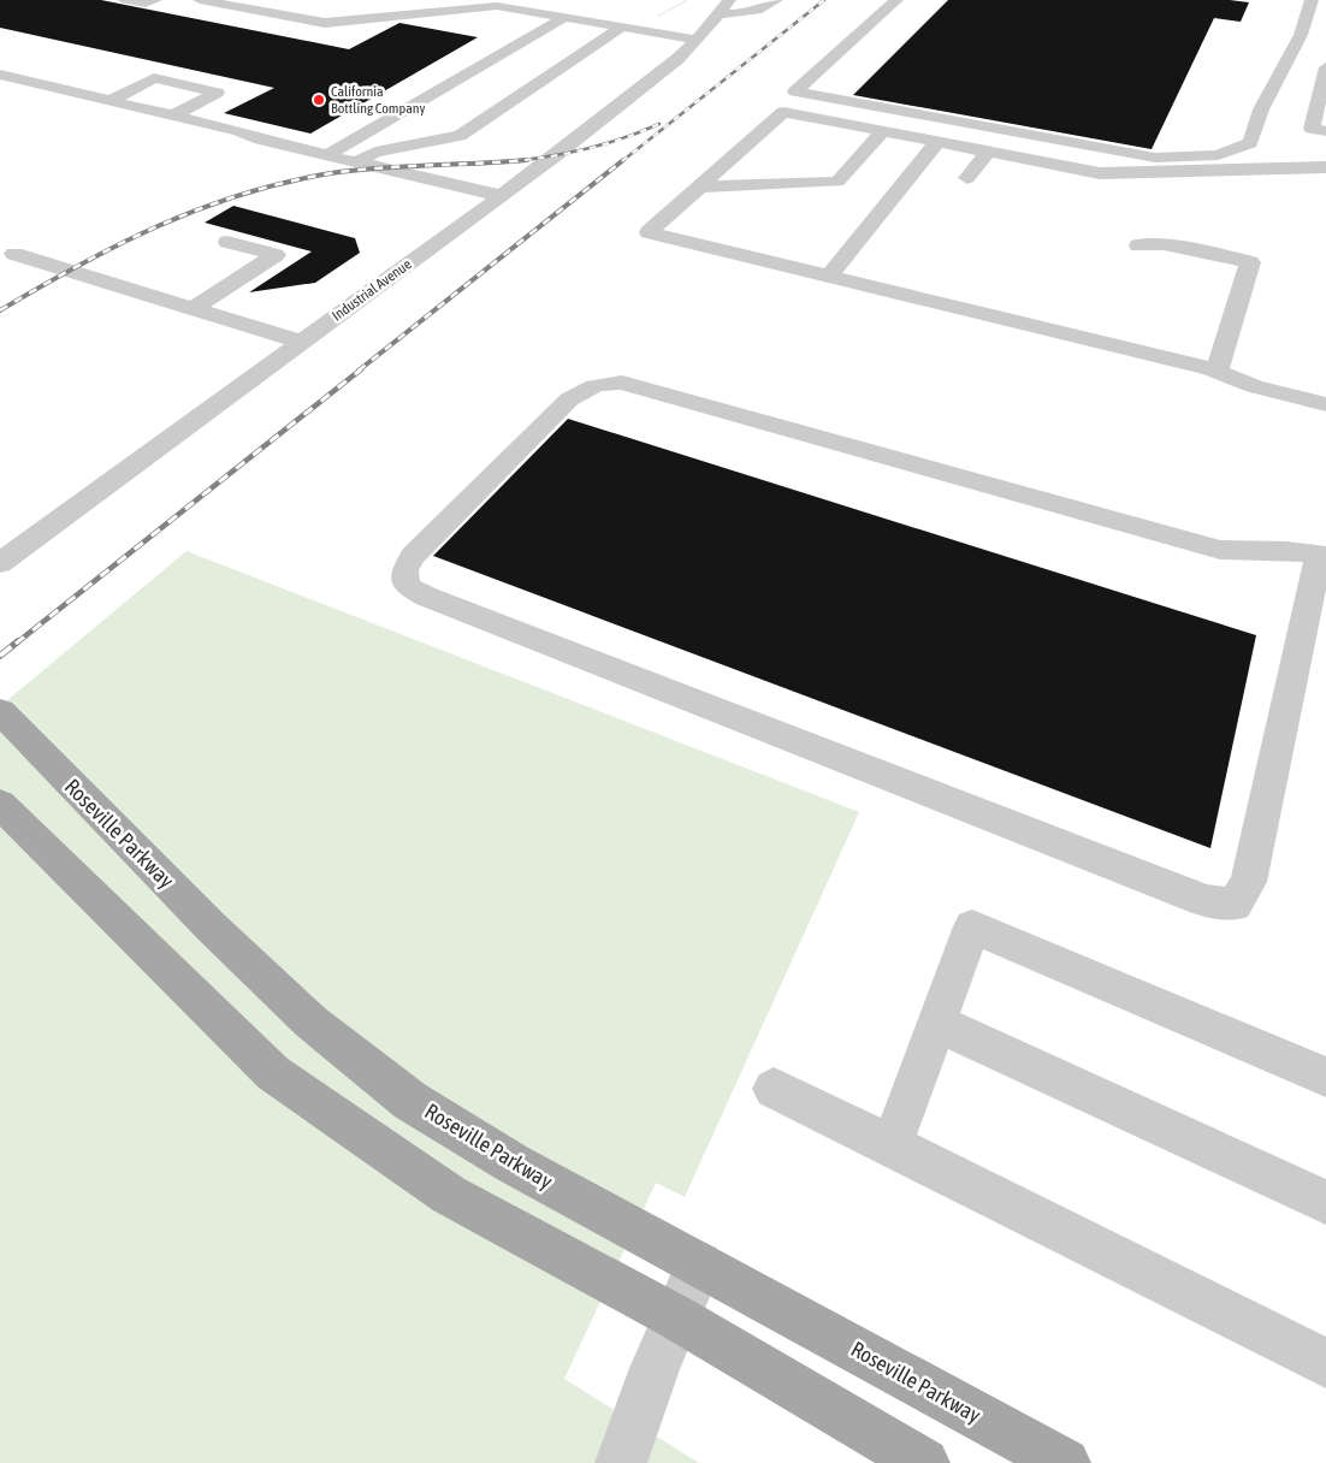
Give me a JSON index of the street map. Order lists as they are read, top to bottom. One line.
{"streets":{"main road":["Roseville Parkway"],"street":["Industrial Avenue"]},"places":["California Bottling Company"]}
